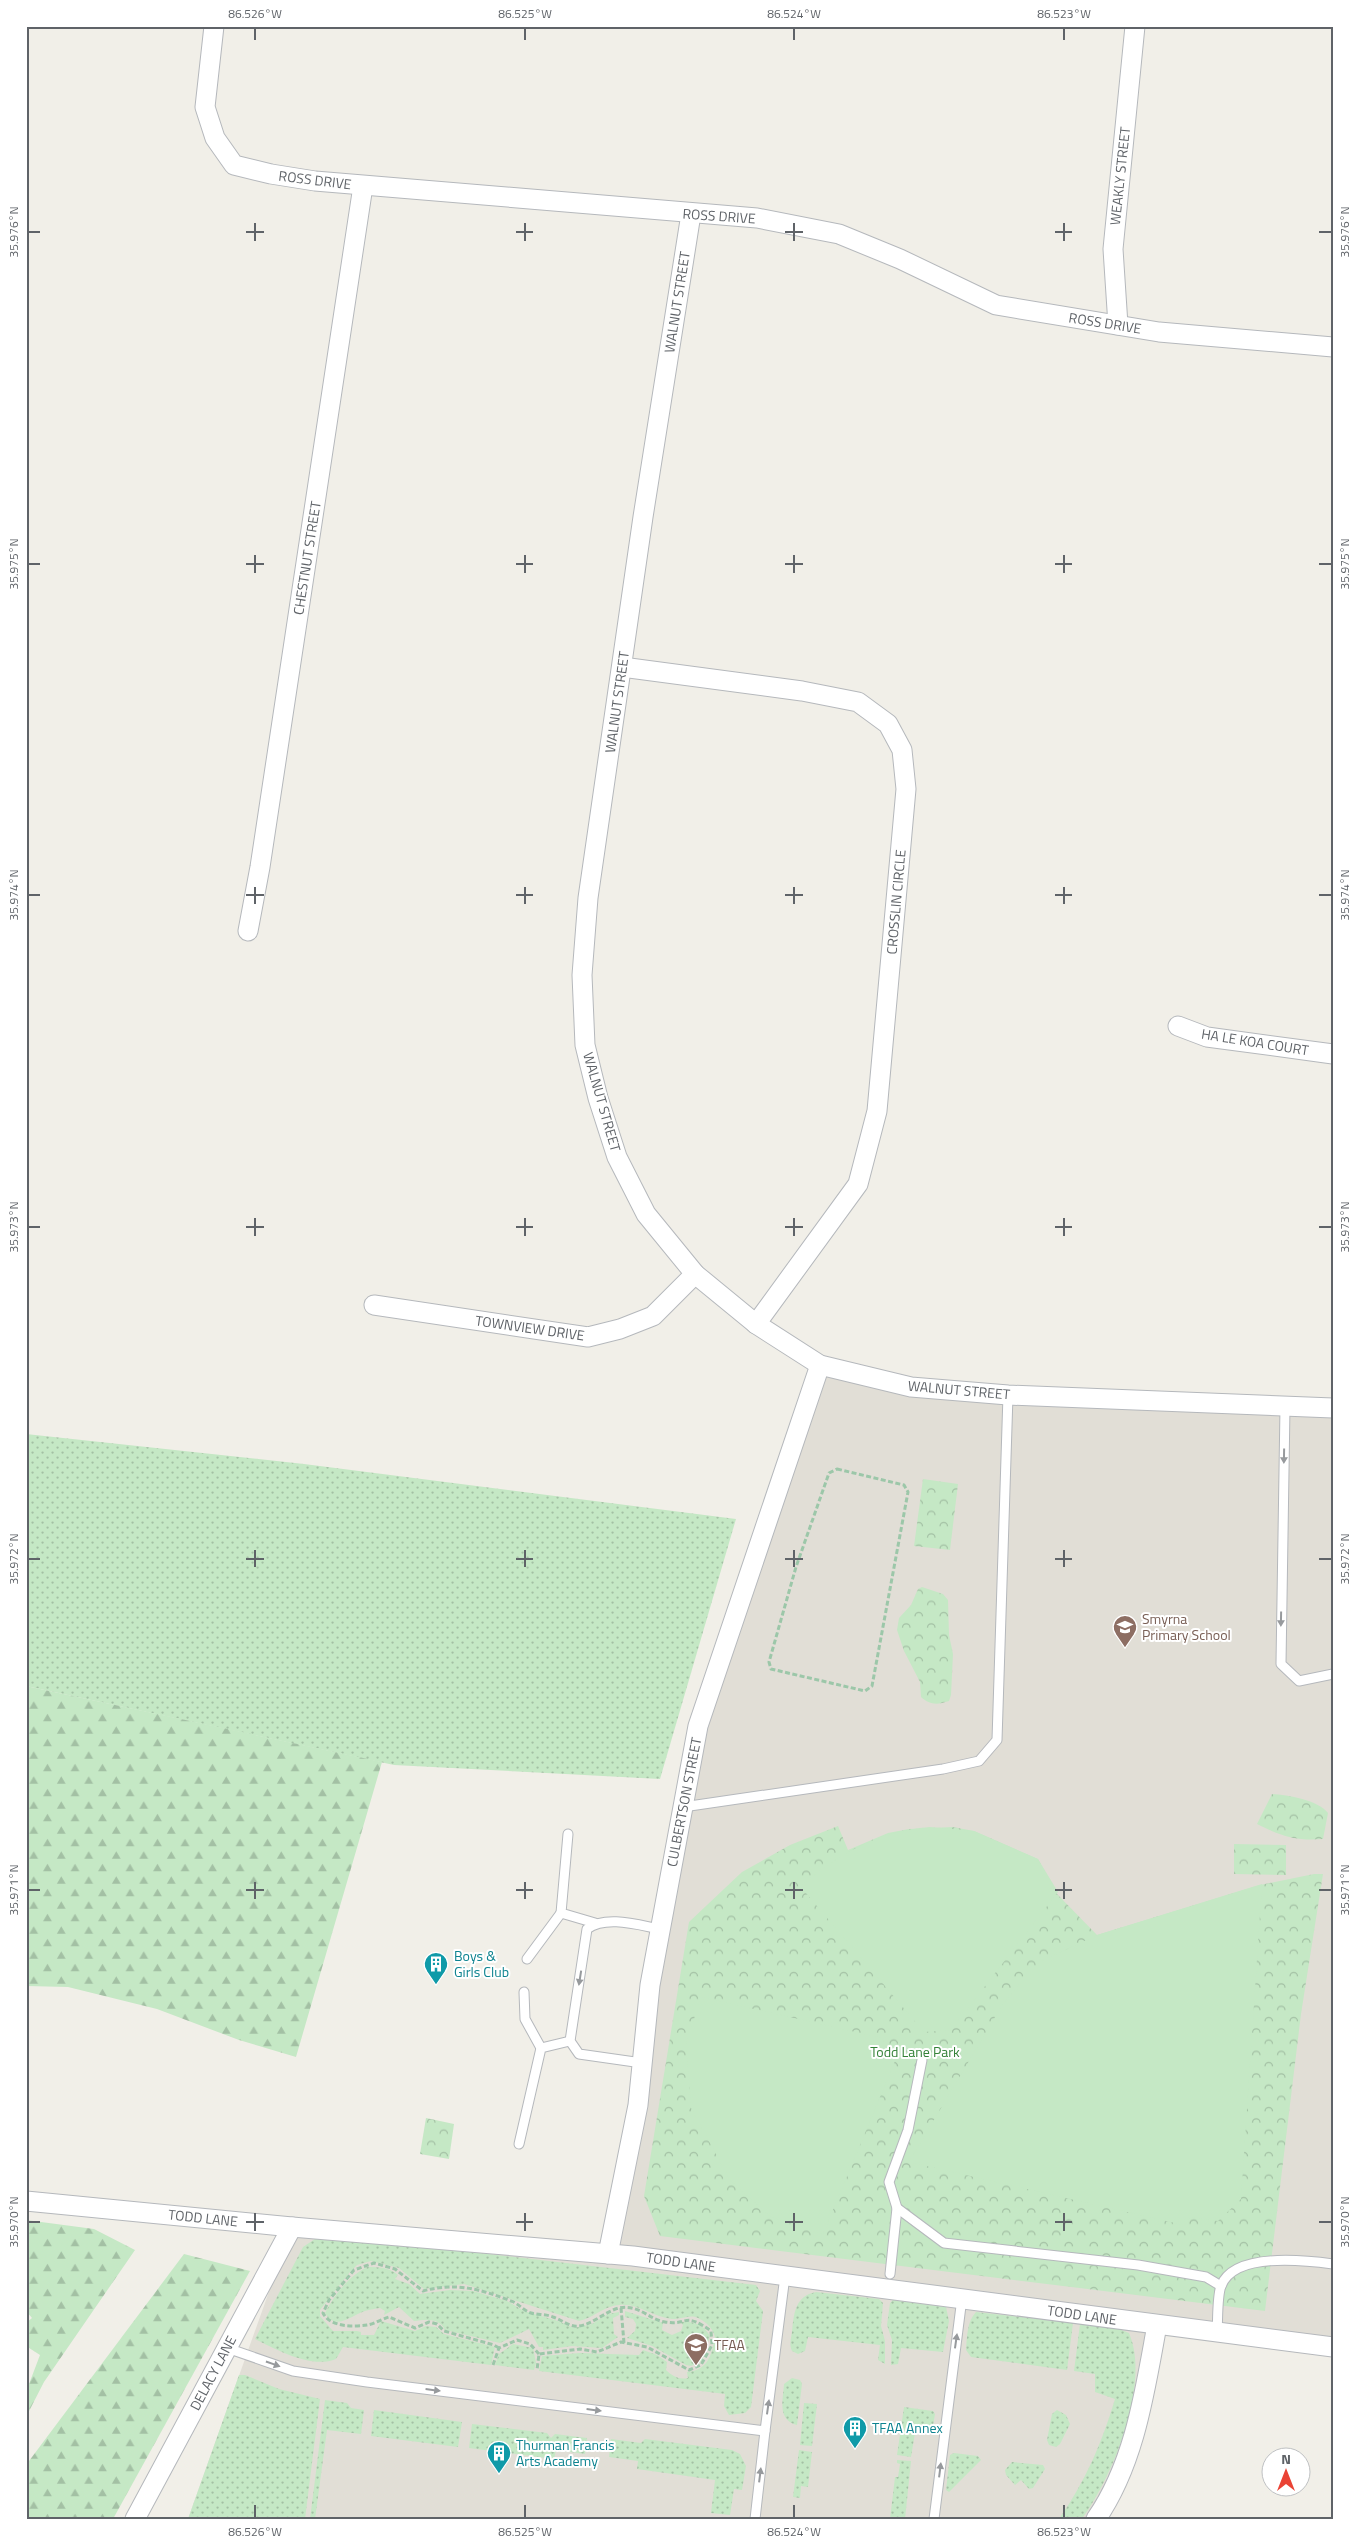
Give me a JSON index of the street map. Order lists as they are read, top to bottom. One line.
{"streets":{"street":["WEAKLY STREET","ROSS DRIVE","WALNUT STREET","CHESTNUT STREET","CROSSLIN CIRCLE","HA LE KOA COURT","TOWNVIEW DRIVE","CULBERTSON STREET","TODD LANE","DELACY LANE"]},"crossings":[["WEAKLY STREET","ROSS DRIVE"],["ROSS DRIVE","WALNUT STREET"],["ROSS DRIVE","CHESTNUT STREET"],["WALNUT STREET","CROSSLIN CIRCLE"],["WALNUT STREET","TOWNVIEW DRIVE"],["WALNUT STREET","CULBERTSON STREET"],["CULBERTSON STREET","TODD LANE"],["TODD LANE","DELACY LANE"]],"parks":["Todd Lane Park"],"places":{"school or university":["Smyrna Primary School","TFAA"],"building":["Boys & Girls Club","TFAA Annex","Thurman Francis Arts Academy"]},"north":"top","coordinates":["86.526°W","86.525°W","86.524°W","86.523°W","35.976°N","35.975°N","35.974°N","35.973°N","35.972°N","35.971°N","35.970°N"]}
